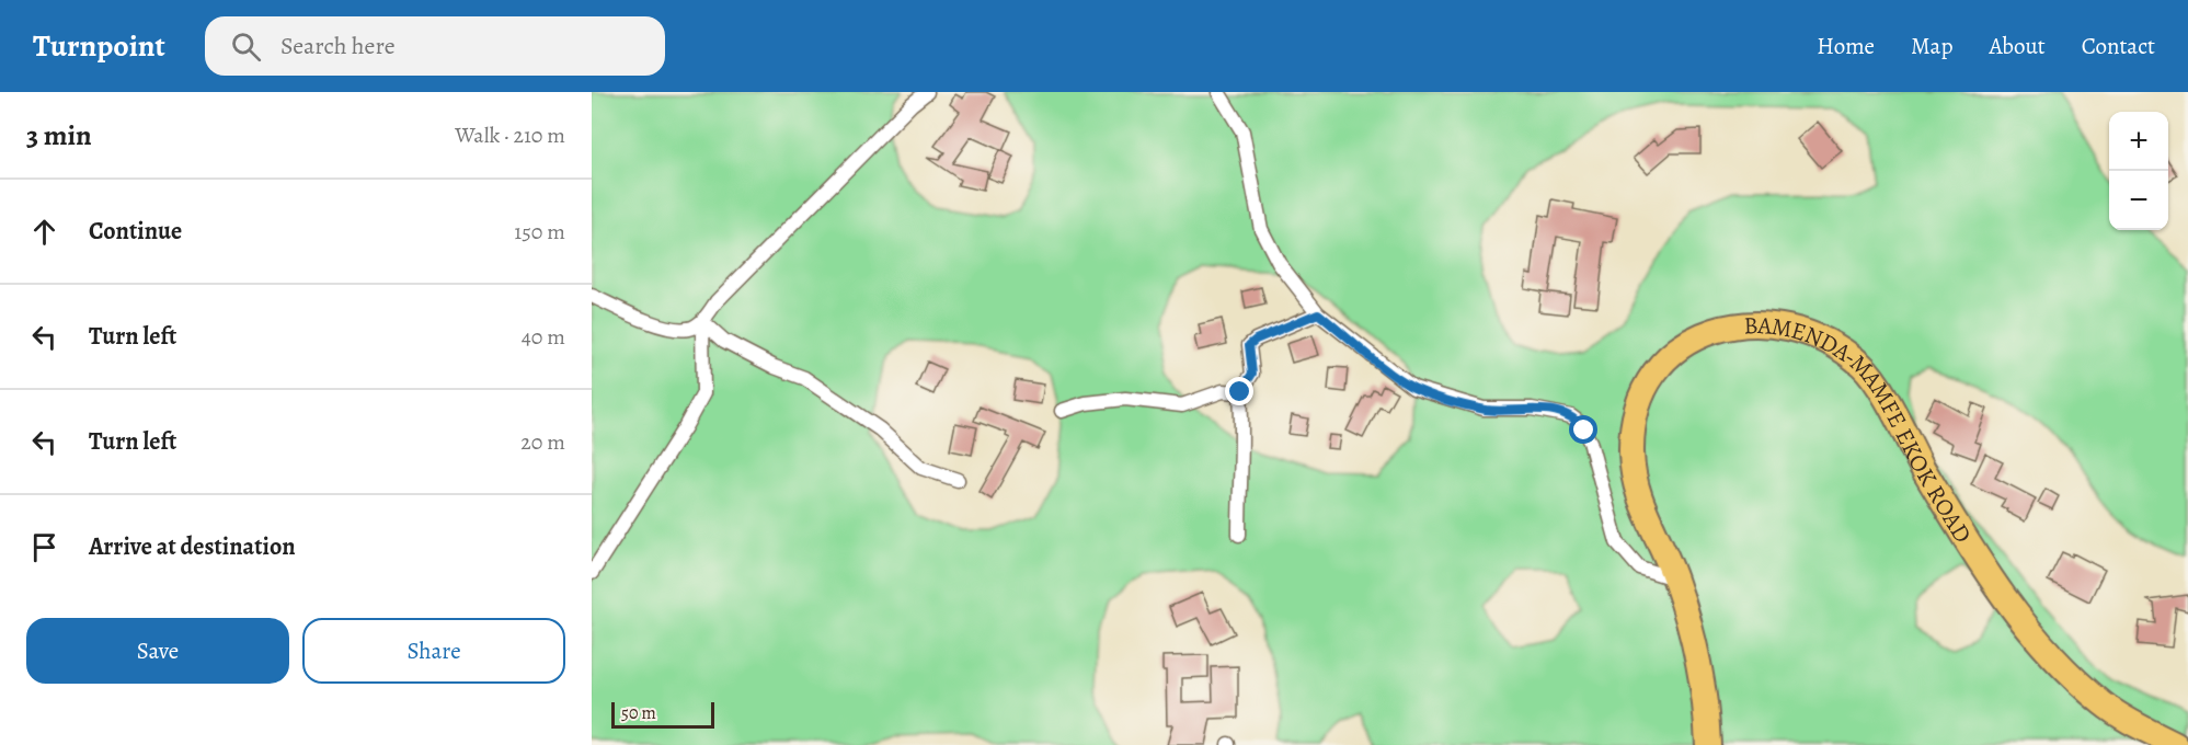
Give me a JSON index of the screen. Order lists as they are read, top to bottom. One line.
{"streets":{"highway":["BAMENDA-MAMFE EKOK ROAD"]},"scale_bar":"50 m","page":{"header":"Turnpoint","search":"Search here","nav":["Home","Map","About","Contact"],"heading":["3 min","Walk · 210 m"],"map_buttons":["+","−"],"list":[["Continue","150 m"],["Turn left","40 m"],["Turn left","20 m"],"Arrive at destination"],"buttons":["Save","Share"],"scale":"50 m"}}
